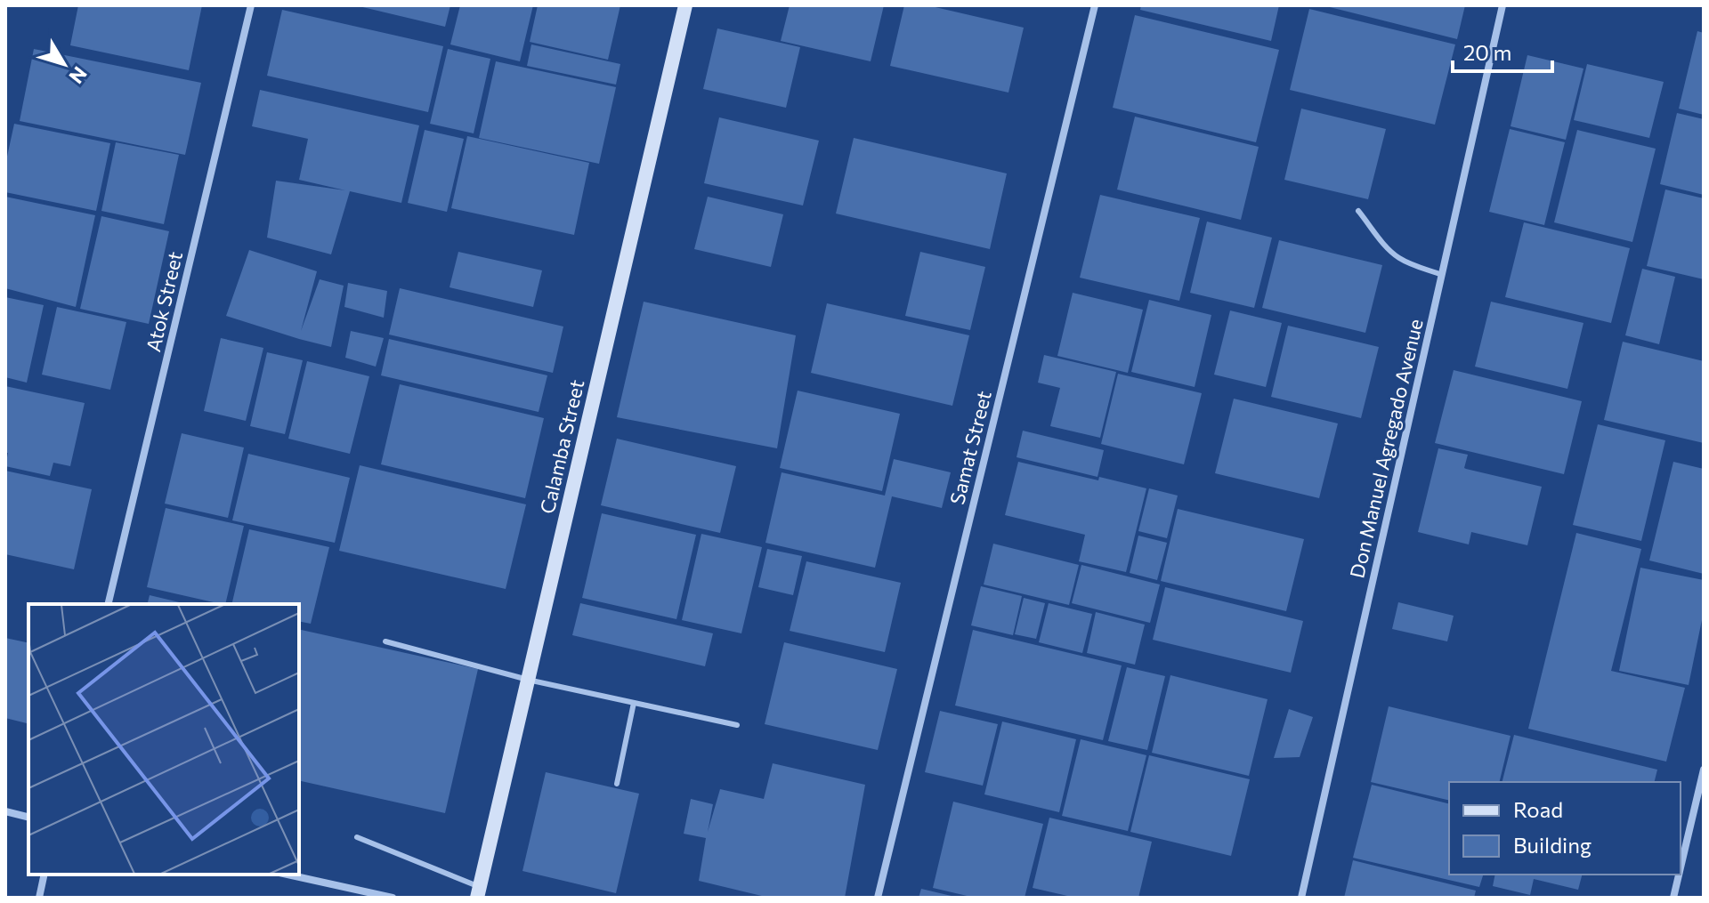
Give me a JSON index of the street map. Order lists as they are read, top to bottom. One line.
{"streets":{"street":["Atok Street","Calamba Street","Samat Street","Don Manuel Agregado Avenue"]},"legend":["Road","Building"],"scale_bar":"20 m","north":"bottom right"}
